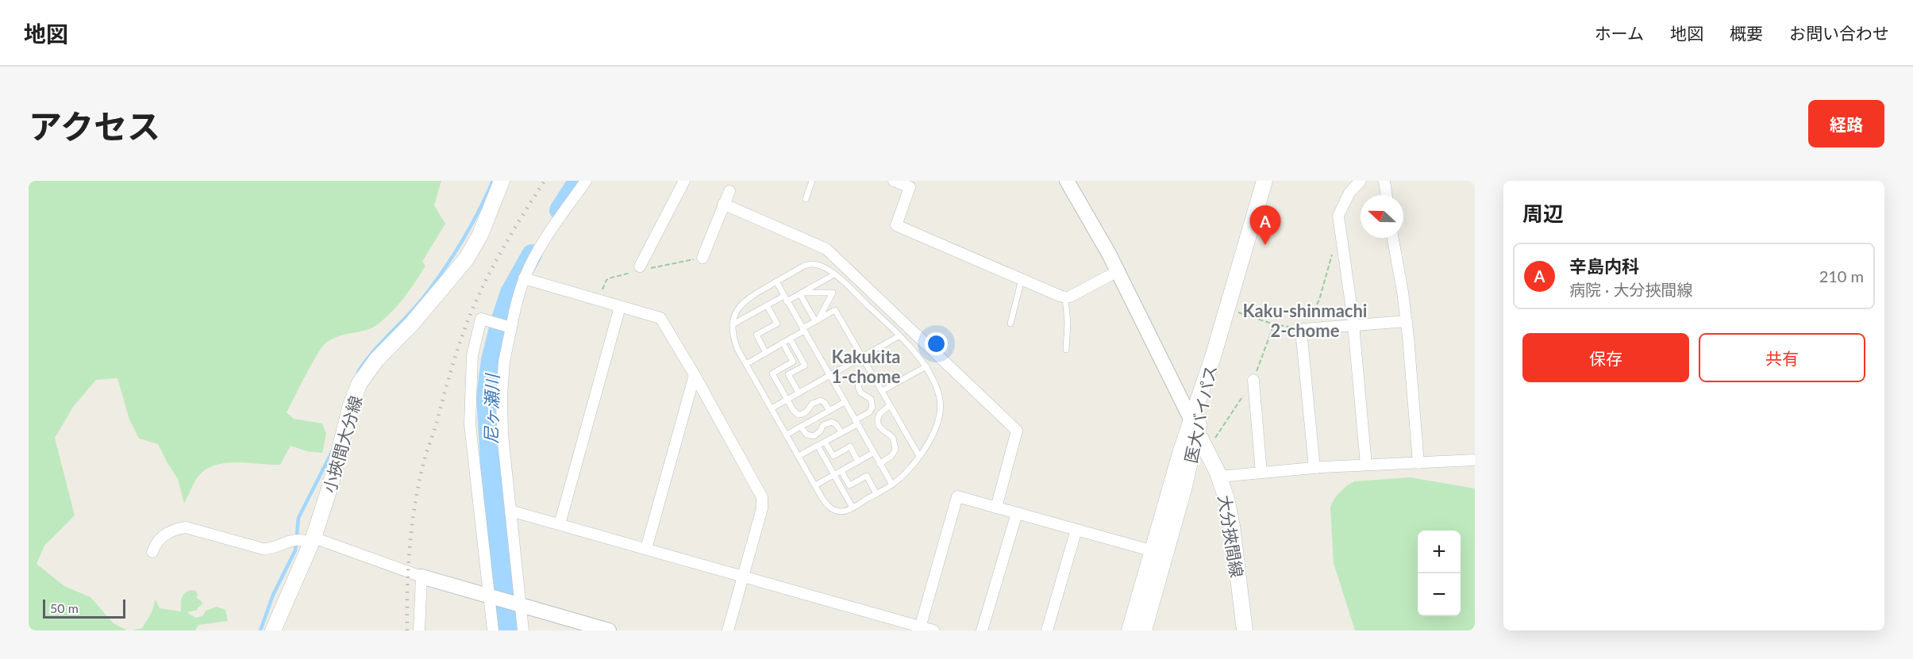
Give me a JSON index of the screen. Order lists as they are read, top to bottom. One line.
{"streets":{"main road":["医大バイパス","小挾間大分線","大分挾間線"]},"crossings":[["医大バイパス","大分挾間線"]],"districts":["Kaku-shinmachi 2-chome","Kakukita 1-chome"],"water":["尼ヶ瀬川"],"scale_bar":"50 m","north":"left","page":{"header":"地図","nav":["ホーム","地図","概要","お問い合わせ"],"title":"アクセス","buttons":["経路",["保存","共有"]],"heading":"周辺","pins":"A","list":[{"mark":"A","name":"辛島内科","note":"病院 · 大分挾間線","value":"210 m"}],"map_buttons":["+","−"],"scale":"50 m"}}
